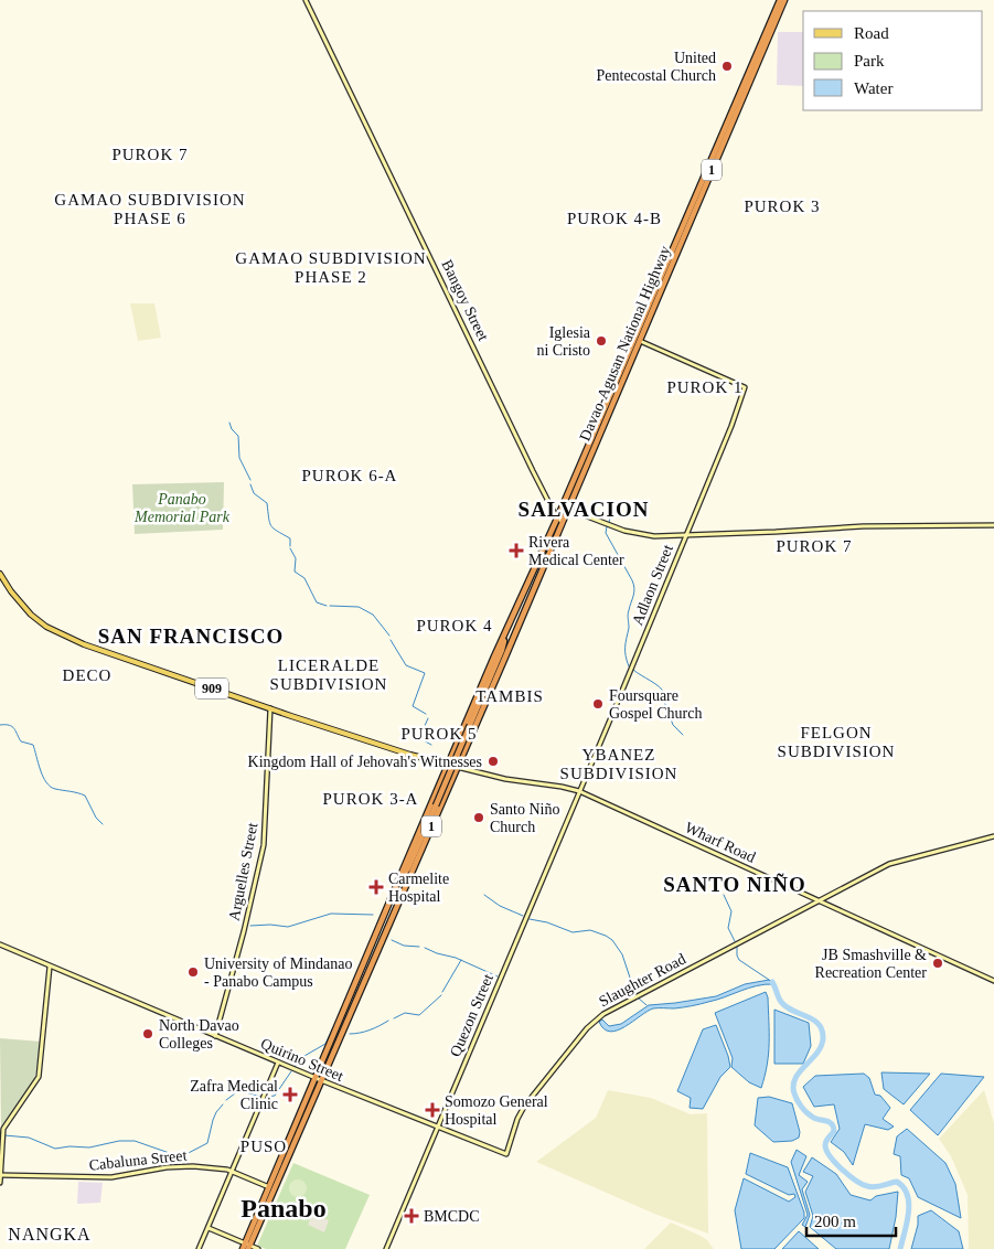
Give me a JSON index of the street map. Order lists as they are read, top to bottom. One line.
{"streets":{"highway":["1","Davao-Agusan National Highway"],"main road":["909"],"street":["Bangoy Street","Adlaon Street","Wharf Road","Arguelles Street","Slaughter Road","Quezon Street","Quirino Street","Cabaluna Street"]},"crossings":[["Bangoy Street","Davao-Agusan National Highway"],["Davao-Agusan National Highway","Adlaon Street"],["Davao-Agusan National Highway","909"],["Davao-Agusan National Highway","Wharf Road"],["Davao-Agusan National Highway","Quirino Street"],["Davao-Agusan National Highway","Cabaluna Street"],["Adlaon Street","Wharf Road"],["Adlaon Street","Quezon Street"],["909","Wharf Road"],["909","Arguelles Street"],["Wharf Road","Slaughter Road"],["Wharf Road","Quezon Street"],["Arguelles Street","Quirino Street"],["Slaughter Road","Quirino Street"],["Quezon Street","Quirino Street"]],"districts":["PUROK 7","GAMAO SUBDIVISION PHASE 6","PUROK 3","PUROK 4-B","GAMAO SUBDIVISION PHASE 2","PUROK 1","PUROK 6-A","SALVACION","PUROK 7","PUROK 4","SAN FRANCISCO","LICERALDE SUBDIVISION","DECO","TAMBIS","FELGON SUBDIVISION","PUROK 5","YBANEZ SUBDIVISION","PUROK 3-A","SANTO NIÑO","PUSO","Panabo","NANGKA"],"parks":["Panabo Memorial Park"],"places":{"other":["United Pentecostal Church","Iglesia ni Cristo","Foursquare Gospel Church","Kingdom Hall of Jehovah's Witnesses","Santo Niño Church","JB Smashville & Recreation Center","University of Mindanao - Panabo Campus","North Davao Colleges"],"health":["Rivera Medical Center","Carmelite Hospital","Zafra Medical Clinic","Somozo General Hospital","BMCDC"]},"legend":["Road","Park","Water"],"scale_bar":"200 m"}
